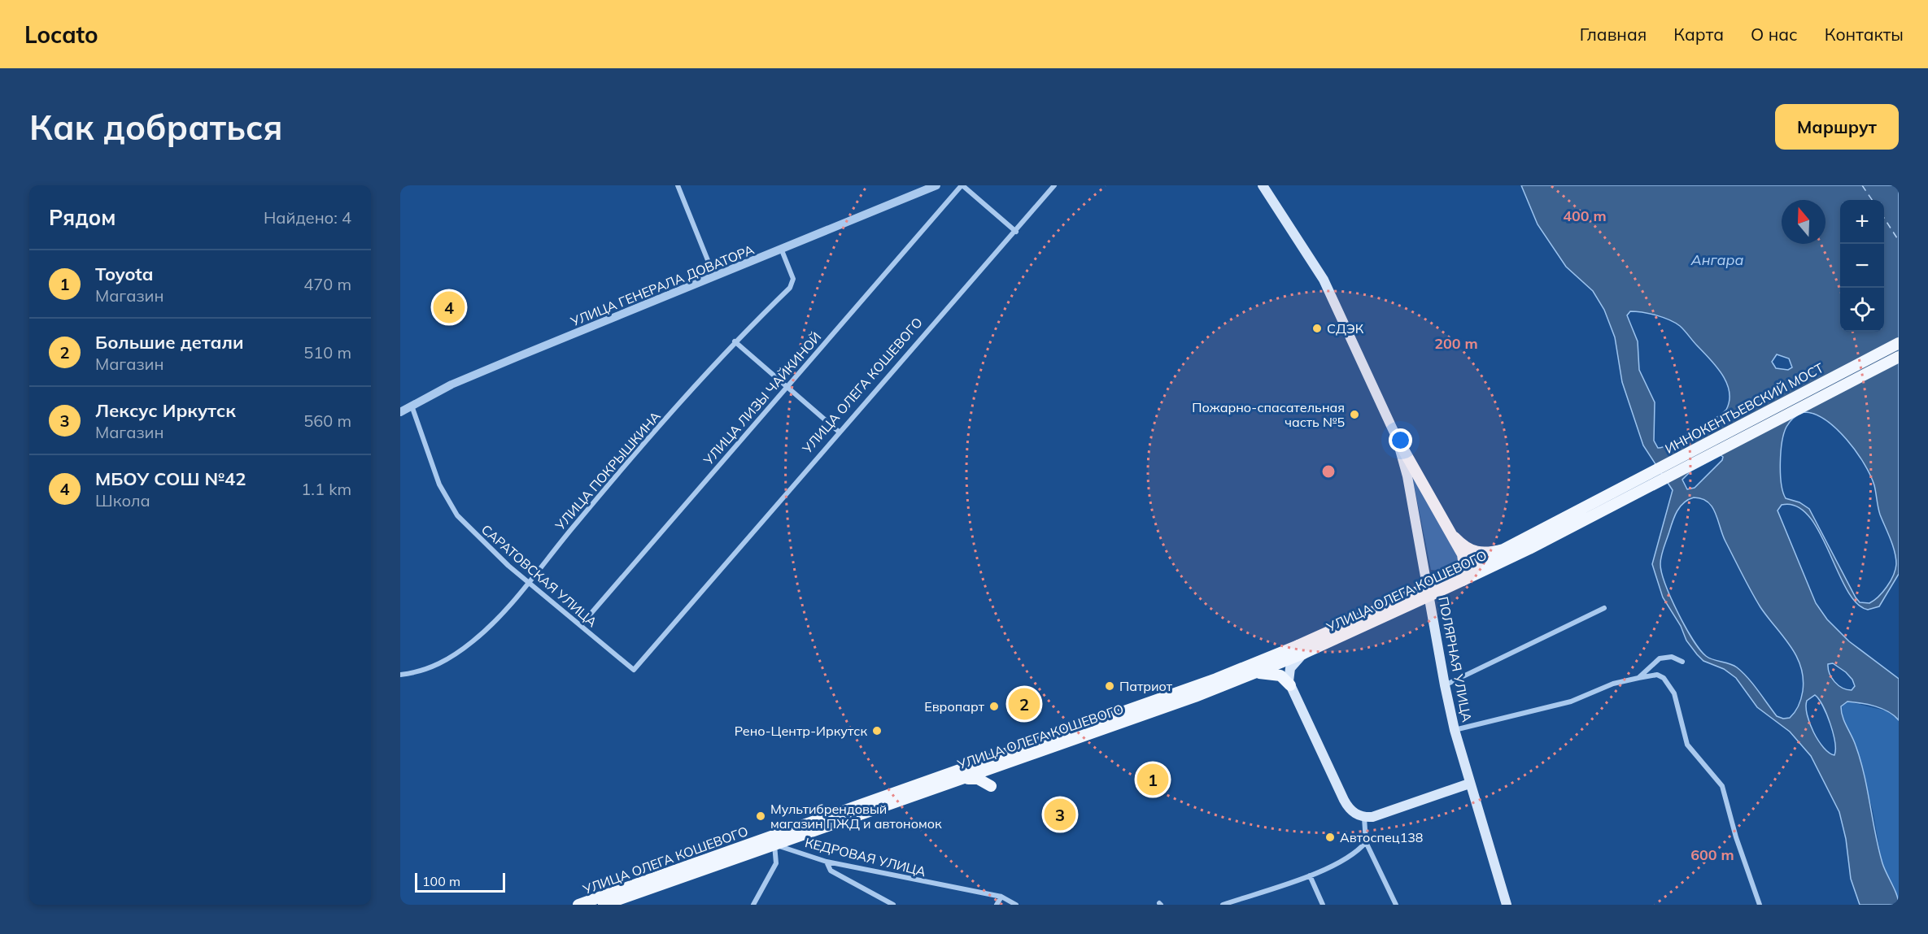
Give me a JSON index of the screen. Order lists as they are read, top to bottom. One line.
{"streets":{"main road":["УЛИЦА ОЛЕГА КОШЕВОГО","ИННОКЕНТЬЕВСКИЙ МОСТ","ПОЛЯРНАЯ УЛИЦА"],"street":["УЛИЦА ГЕНЕРАЛА ДОВАТОРА","УЛИЦА ЛИЗЫ ЧАЙКИНОЙ","УЛИЦА ПОКРЫШКИНА","САРАТОВСКАЯ УЛИЦА","КЕДРОВАЯ УЛИЦА"]},"crossings":[["УЛИЦА ГЕНЕРАЛА ДОВАТОРА","УЛИЦА ПОКРЫШКИНА"],["УЛИЦА ГЕНЕРАЛА ДОВАТОРА","САРАТОВСКАЯ УЛИЦА"],["УЛИЦА ОЛЕГА КОШЕВОГО","ИННОКЕНТЬЕВСКИЙ МОСТ"],["УЛИЦА ОЛЕГА КОШЕВОГО","САРАТОВСКАЯ УЛИЦА"],["УЛИЦА ОЛЕГА КОШЕВОГО","КЕДРОВАЯ УЛИЦА"],["УЛИЦА ЛИЗЫ ЧАЙКИНОЙ","САРАТОВСКАЯ УЛИЦА"],["УЛИЦА ПОКРЫШКИНА","САРАТОВСКАЯ УЛИЦА"]],"water":["Ангара"],"places":["СДЭК","Пожарно-спасательная часть №5","Патриот","Европарт","Рено-Центр-Иркутск","Мультибрендовый магазин ПЖД и автономок","Автоспец138"],"scale_bar":"100 m","north":"top","page":{"header":"Locato","nav":["Главная","Карта","О нас","Контакты"],"buttons":"Маршрут","title":"Как добраться","heading":["Рядом","Найдено: 4"],"map_buttons":["+","−"],"list":[{"mark":"1","name":"Toyota","note":"Магазин","value":"470 m"},{"mark":"2","name":"Большие детали","note":"Магазин","value":"510 m"},{"mark":"3","name":"Лексус Иркутск","note":"Магазин","value":"560 m"},{"mark":"4","name":"МБОУ СОШ №42","note":"Школа","value":"1.1 km"}],"pins":["4","2","1","3"],"scale":"100 m"},"rings":["400 m","200 m","600 m"]}
